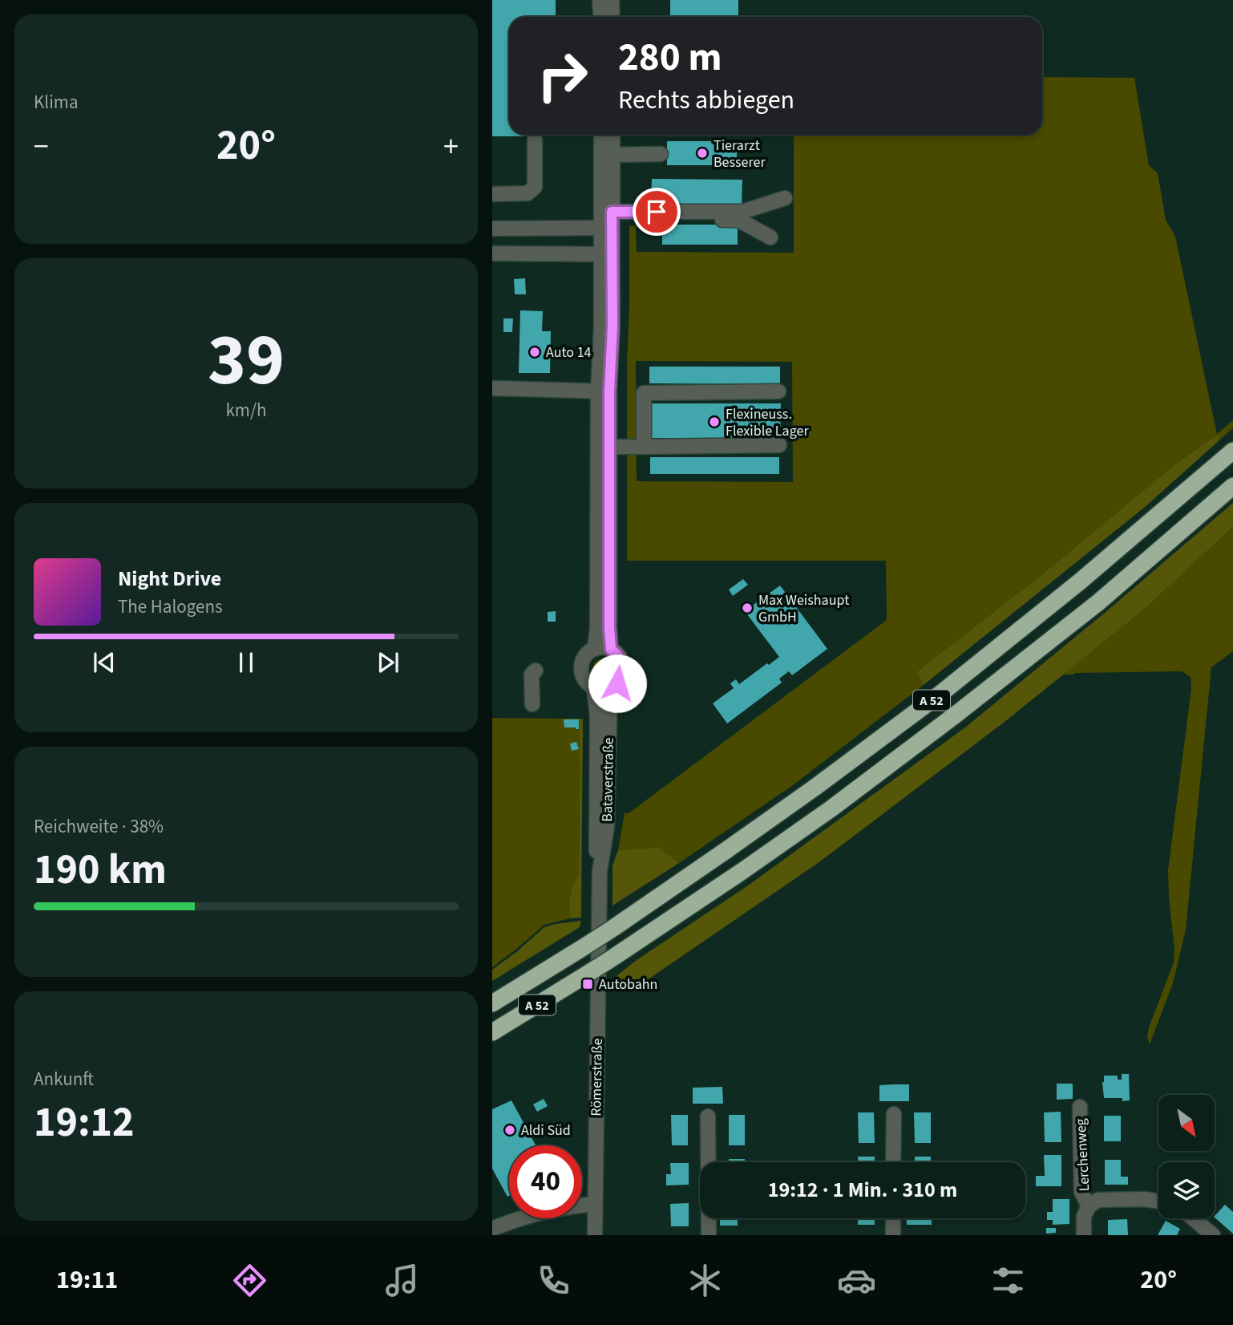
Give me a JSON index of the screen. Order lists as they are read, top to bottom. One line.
{"streets":{"highway":["A 52"],"street":["Bataverstraße","Römerstraße","Lerchenweg"]},"crossings":[["A 52","Bataverstraße"],["A 52","Römerstraße"],["Bataverstraße","Römerstraße"]],"places":{"other":["Tierarzt Besserer","Auto 14","Flexineuss. Flexible Lager","Max Weishaupt GmbH","Aldi Süd"],"transit":["Autobahn"]},"north":"bottom right","page":{"tile":["Klima",["39","km/h"],["Reichweite · 38%","190 km"],["Ankunft","19:12"]],"turn":["280 m","Rechts abbiegen"],"heat":["−","20°","+"],"song":["Night Drive","The Halogens"],"limit":"40","trip":"19:12 · 1 Min. · 310 m","tabs":["19:11","20°"]}}
